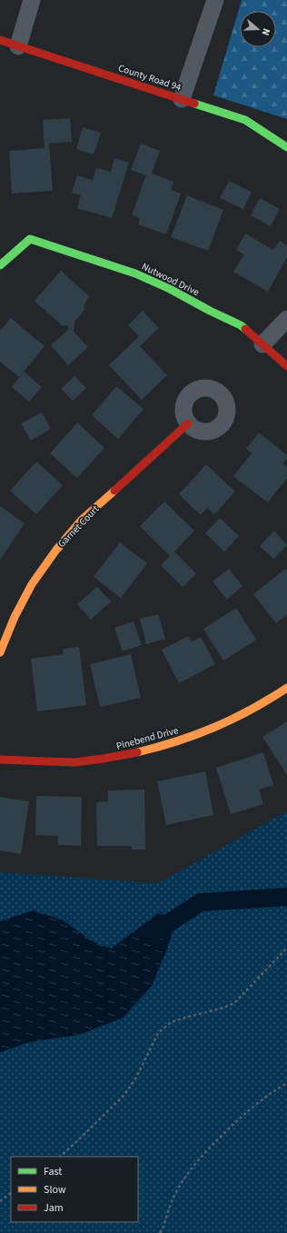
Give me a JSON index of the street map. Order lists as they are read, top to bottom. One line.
{"streets":{"street":["County Road 94","Nutwood Drive","Garnet Court","Pinebend Drive"]},"legend":["Fast","Slow","Jam"],"north":"right"}
